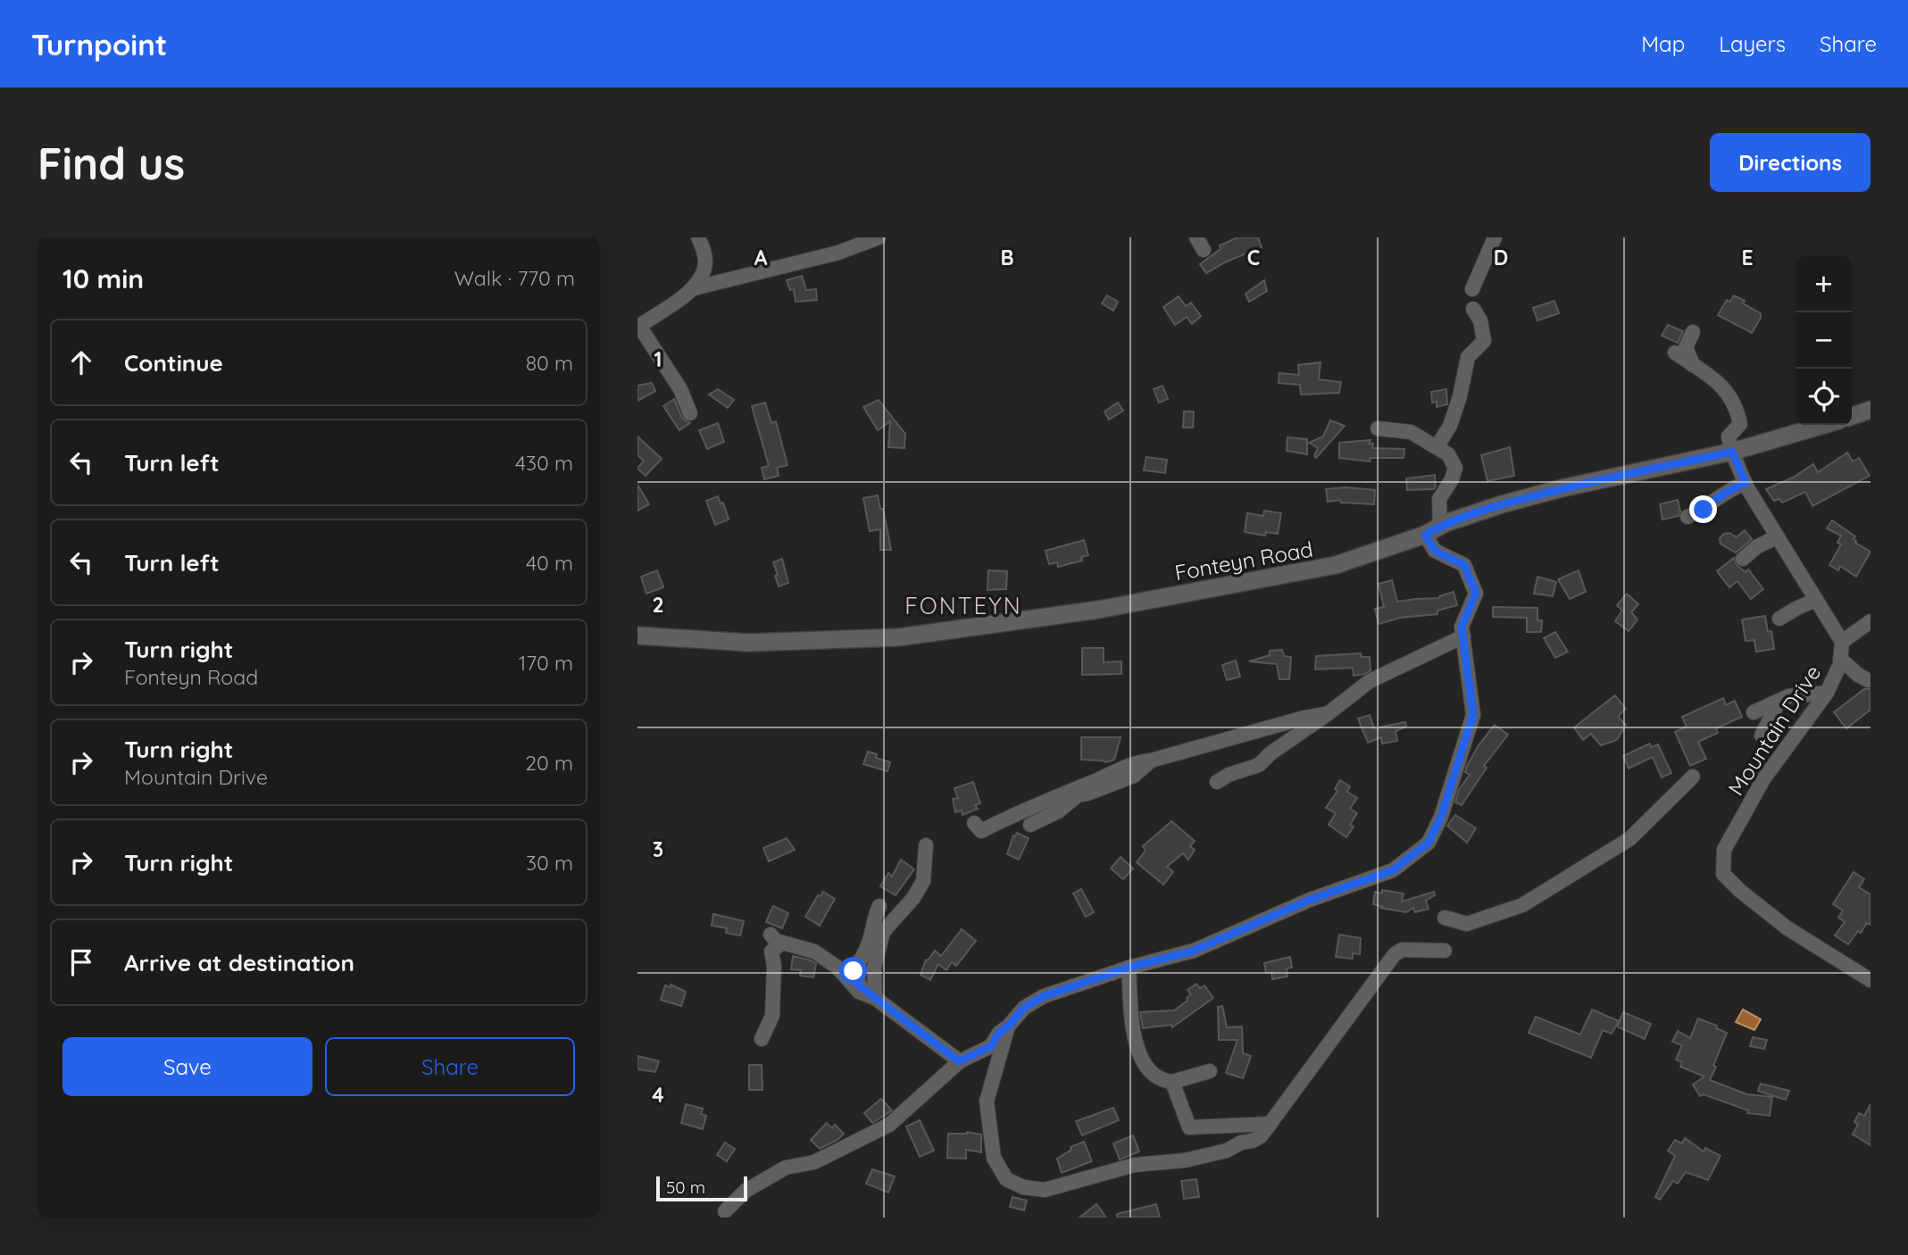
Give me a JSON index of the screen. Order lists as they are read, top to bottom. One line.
{"streets":{"street":["Fonteyn Road","Mountain Drive"]},"districts":["FONTEYN"],"scale_bar":"50 m","page":{"header":"Turnpoint","nav":["Map","Layers","Share"],"buttons":["Directions",["Save","Share"]],"title":"Find us","heading":["10 min","Walk · 770 m"],"map_buttons":["+","−"],"list":[["Continue","80 m"],["Turn left","430 m"],["Turn left","40 m"],["Turn right","Fonteyn Road","170 m"],["Turn right","Mountain Drive","20 m"],["Turn right","30 m"],"Arrive at destination"],"scale":"50 m"},"grid":{"columns":["A","B","C","D","E"],"rows":["1","2","3","4"]}}
